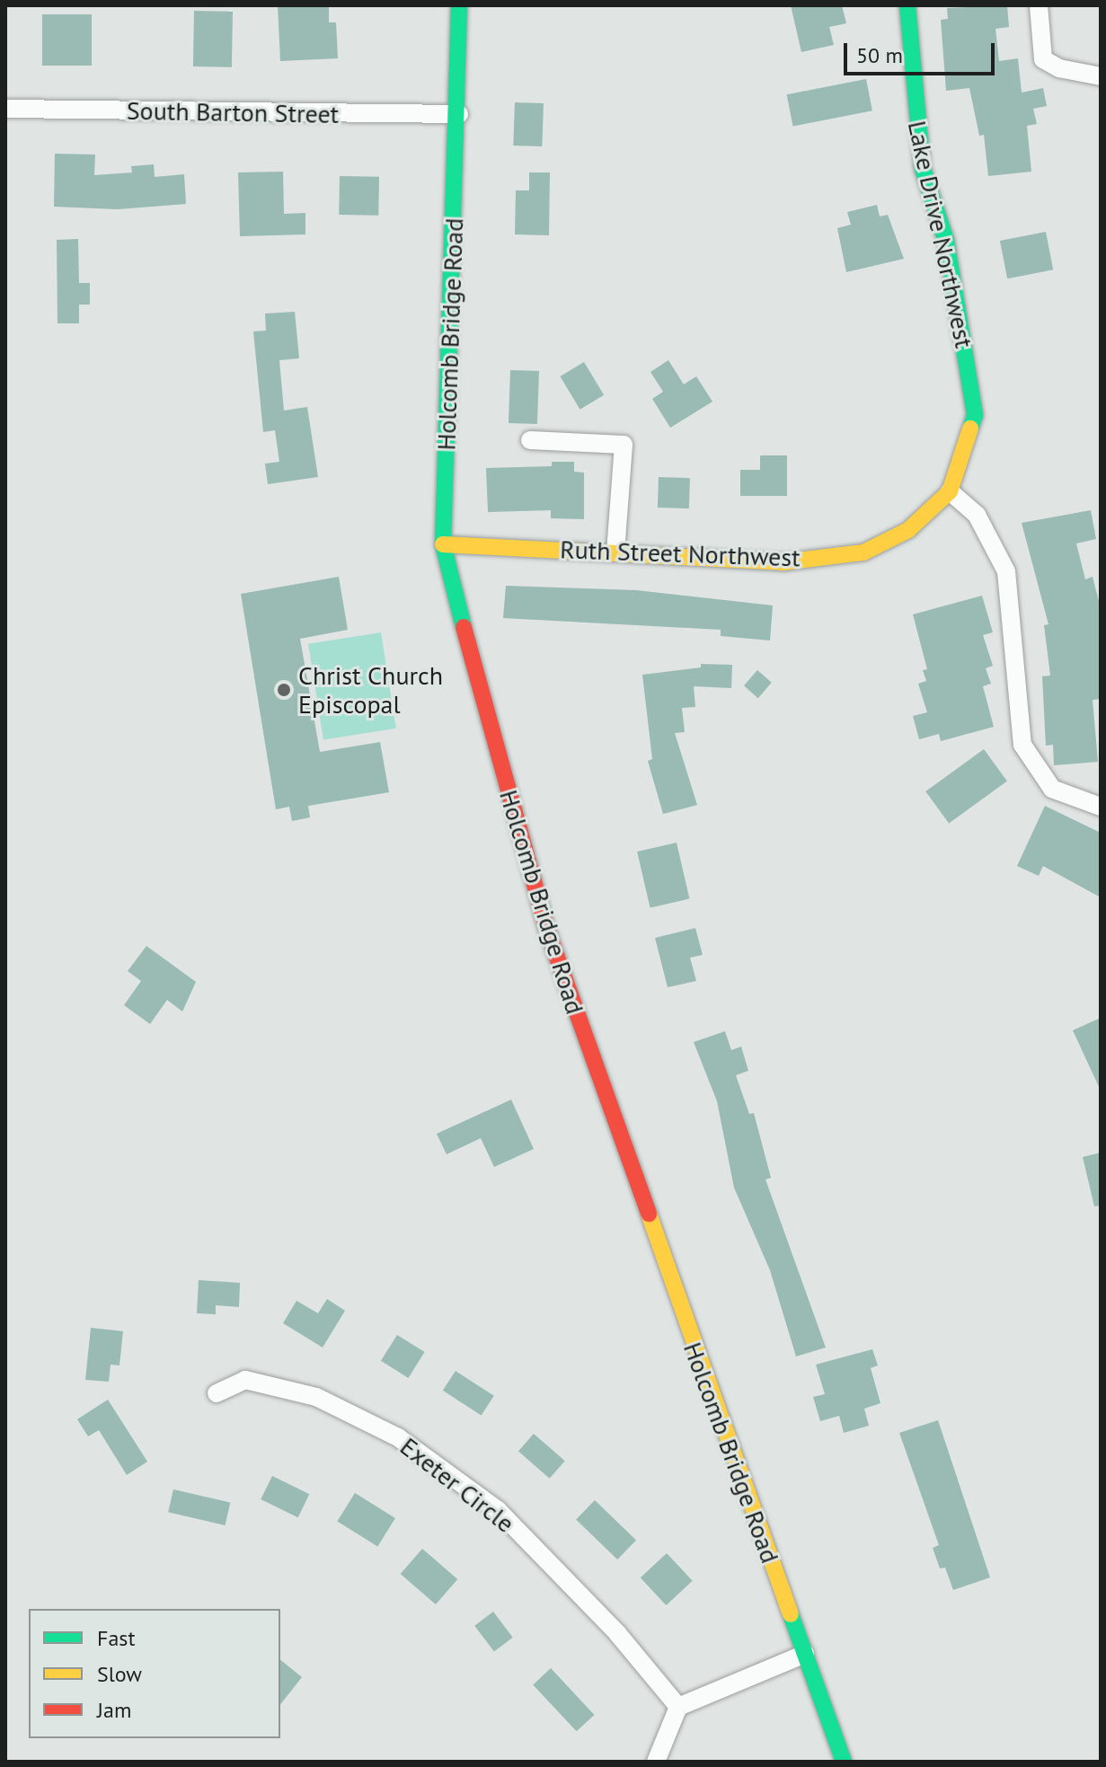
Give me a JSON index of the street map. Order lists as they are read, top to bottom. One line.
{"streets":{"street":["South Barton Street","Lake Drive Northwest","Holcomb Bridge Road","Ruth Street Northwest","Exeter Circle"]},"crossings":[["South Barton Street","Holcomb Bridge Road"],["Lake Drive Northwest","Ruth Street Northwest"],["Holcomb Bridge Road","Ruth Street Northwest"]],"places":["Christ Church Episcopal"],"legend":["Fast","Slow","Jam"],"scale_bar":"50 m"}
